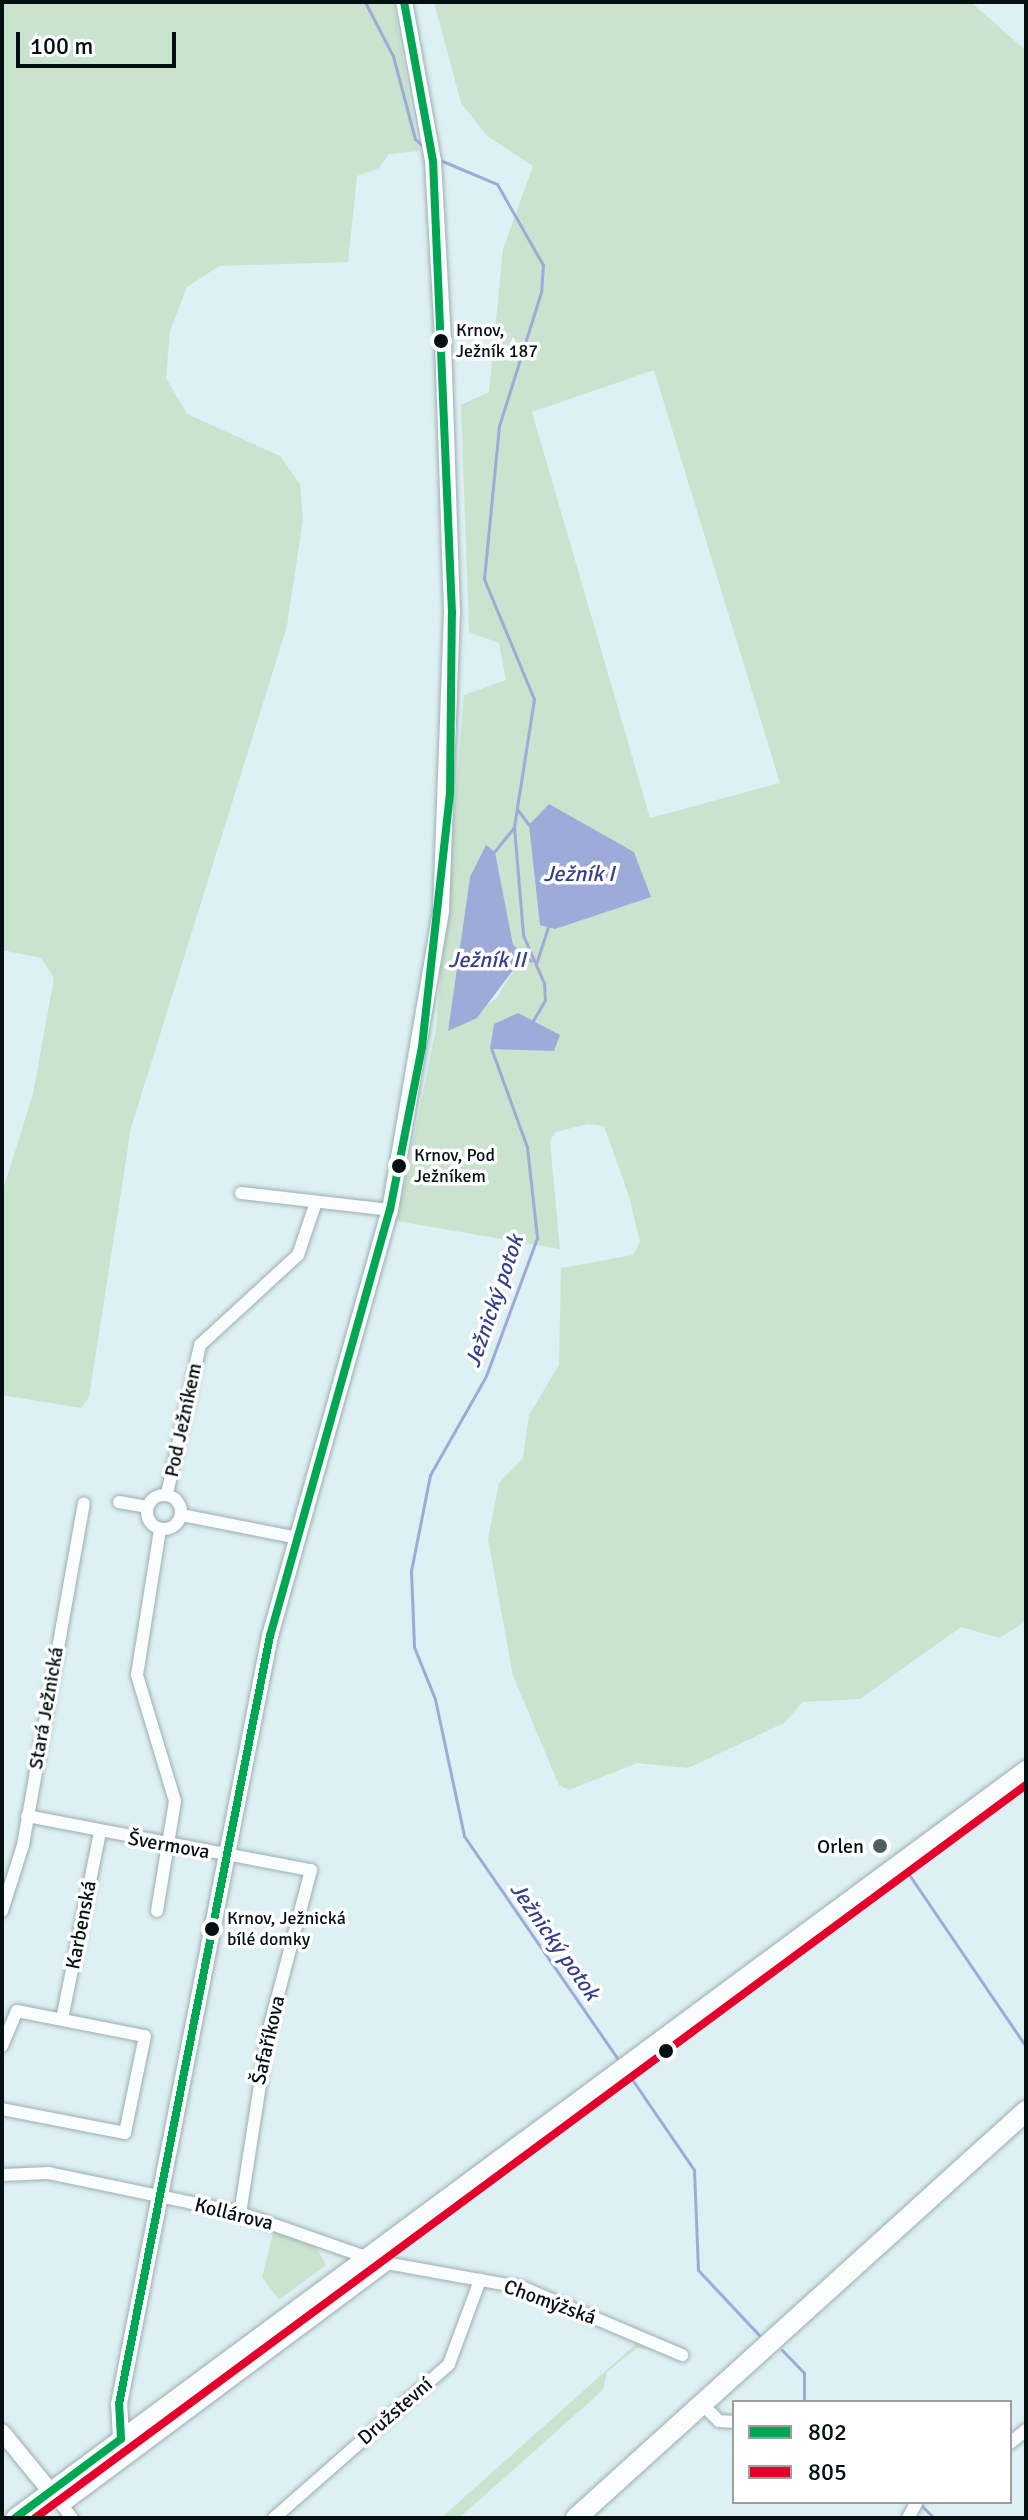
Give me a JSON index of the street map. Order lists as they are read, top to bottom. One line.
{"streets":{"street":["Pod Ježníkem","Stará Ježnická","Švermova","Karbenská","Šafaříkova","Kollárova","Chomýžská","Družstevní"]},"crossings":[["Stará Ježnická","Švermova"],["Švermova","Karbenská"],["Švermova","Šafaříkova"],["Šafaříkova","Kollárova"],["Kollárova","Chomýžská"],["Chomýžská","Družstevní"]],"water":["Ježník I","Ježník II","Ježnický potok"],"places":["Krnov, Ježník 187","Krnov, Pod Ježníkem","Orlen","Krnov, Ježnická bílé domky"],"lines":["transit line 802","transit line 805"],"legend":["802","805"],"scale_bar":"100 m"}
